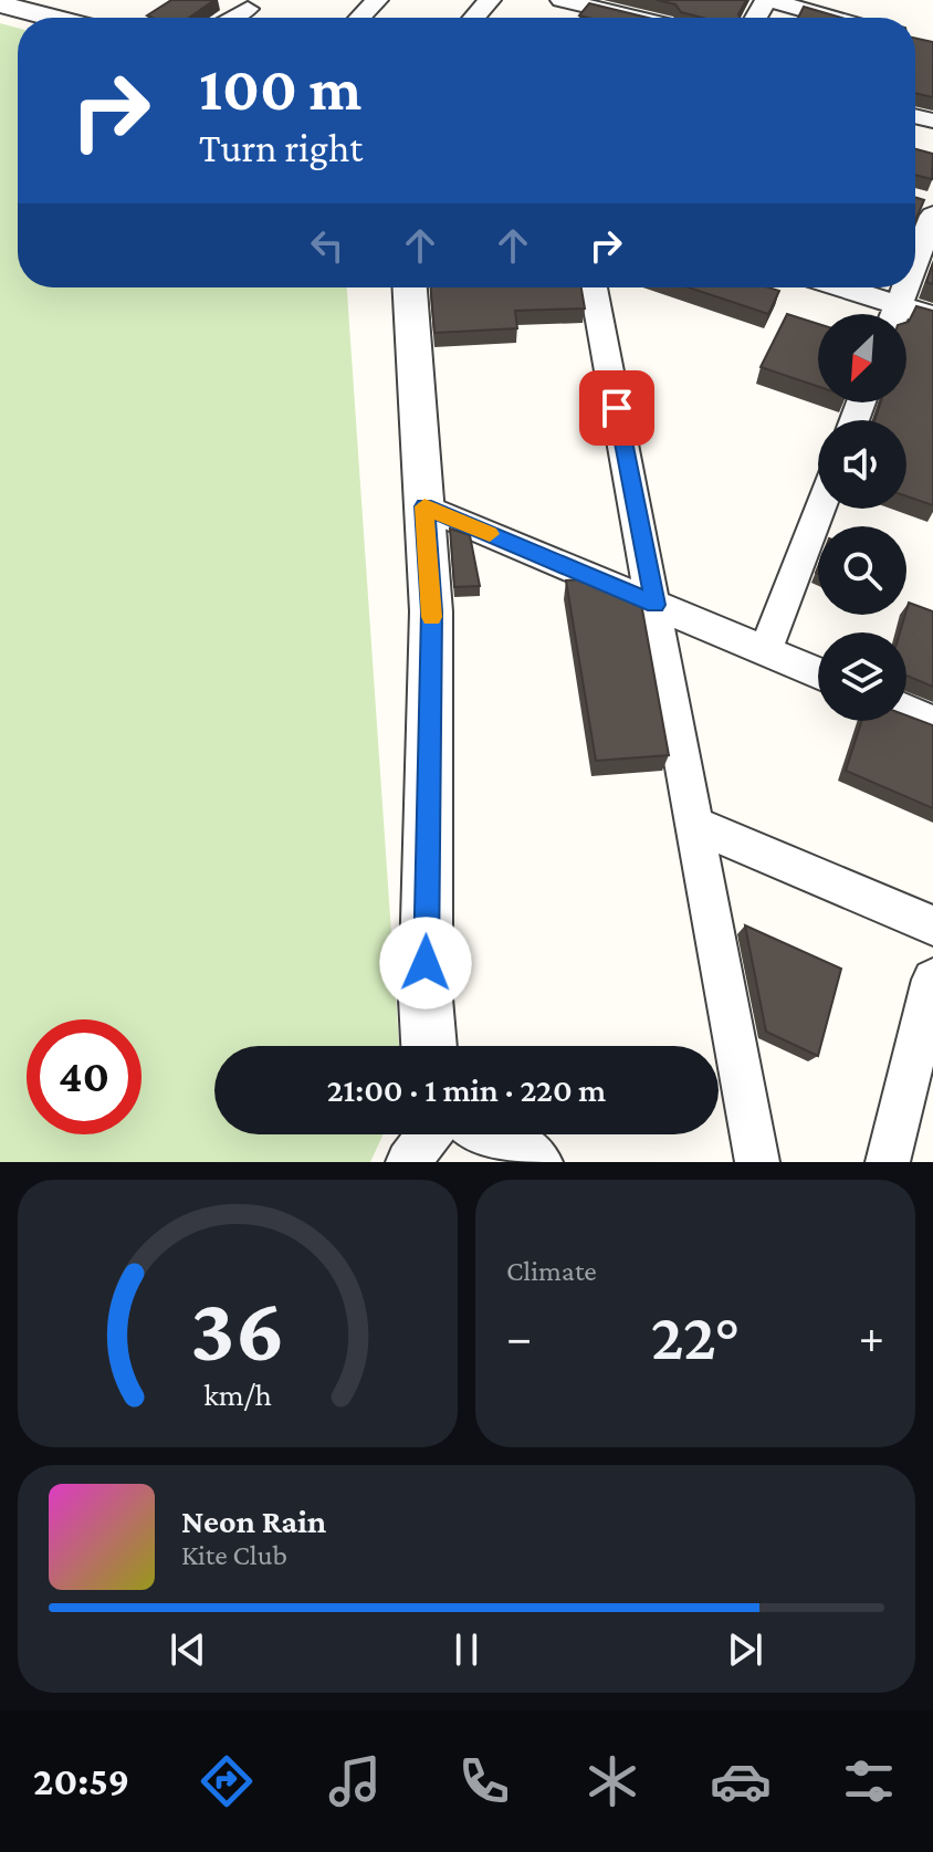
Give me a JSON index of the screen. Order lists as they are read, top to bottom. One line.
{"north":"bottom left","page":{"turn":["100 m","Turn right"],"limit":"40","trip":"21:00 · 1 min · 220 m","tile":"Climate","heat":["−","22°","+"],"song":["Neon Rain","Kite Club"],"tabs":"20:59","gauge":["36","km/h"]}}
